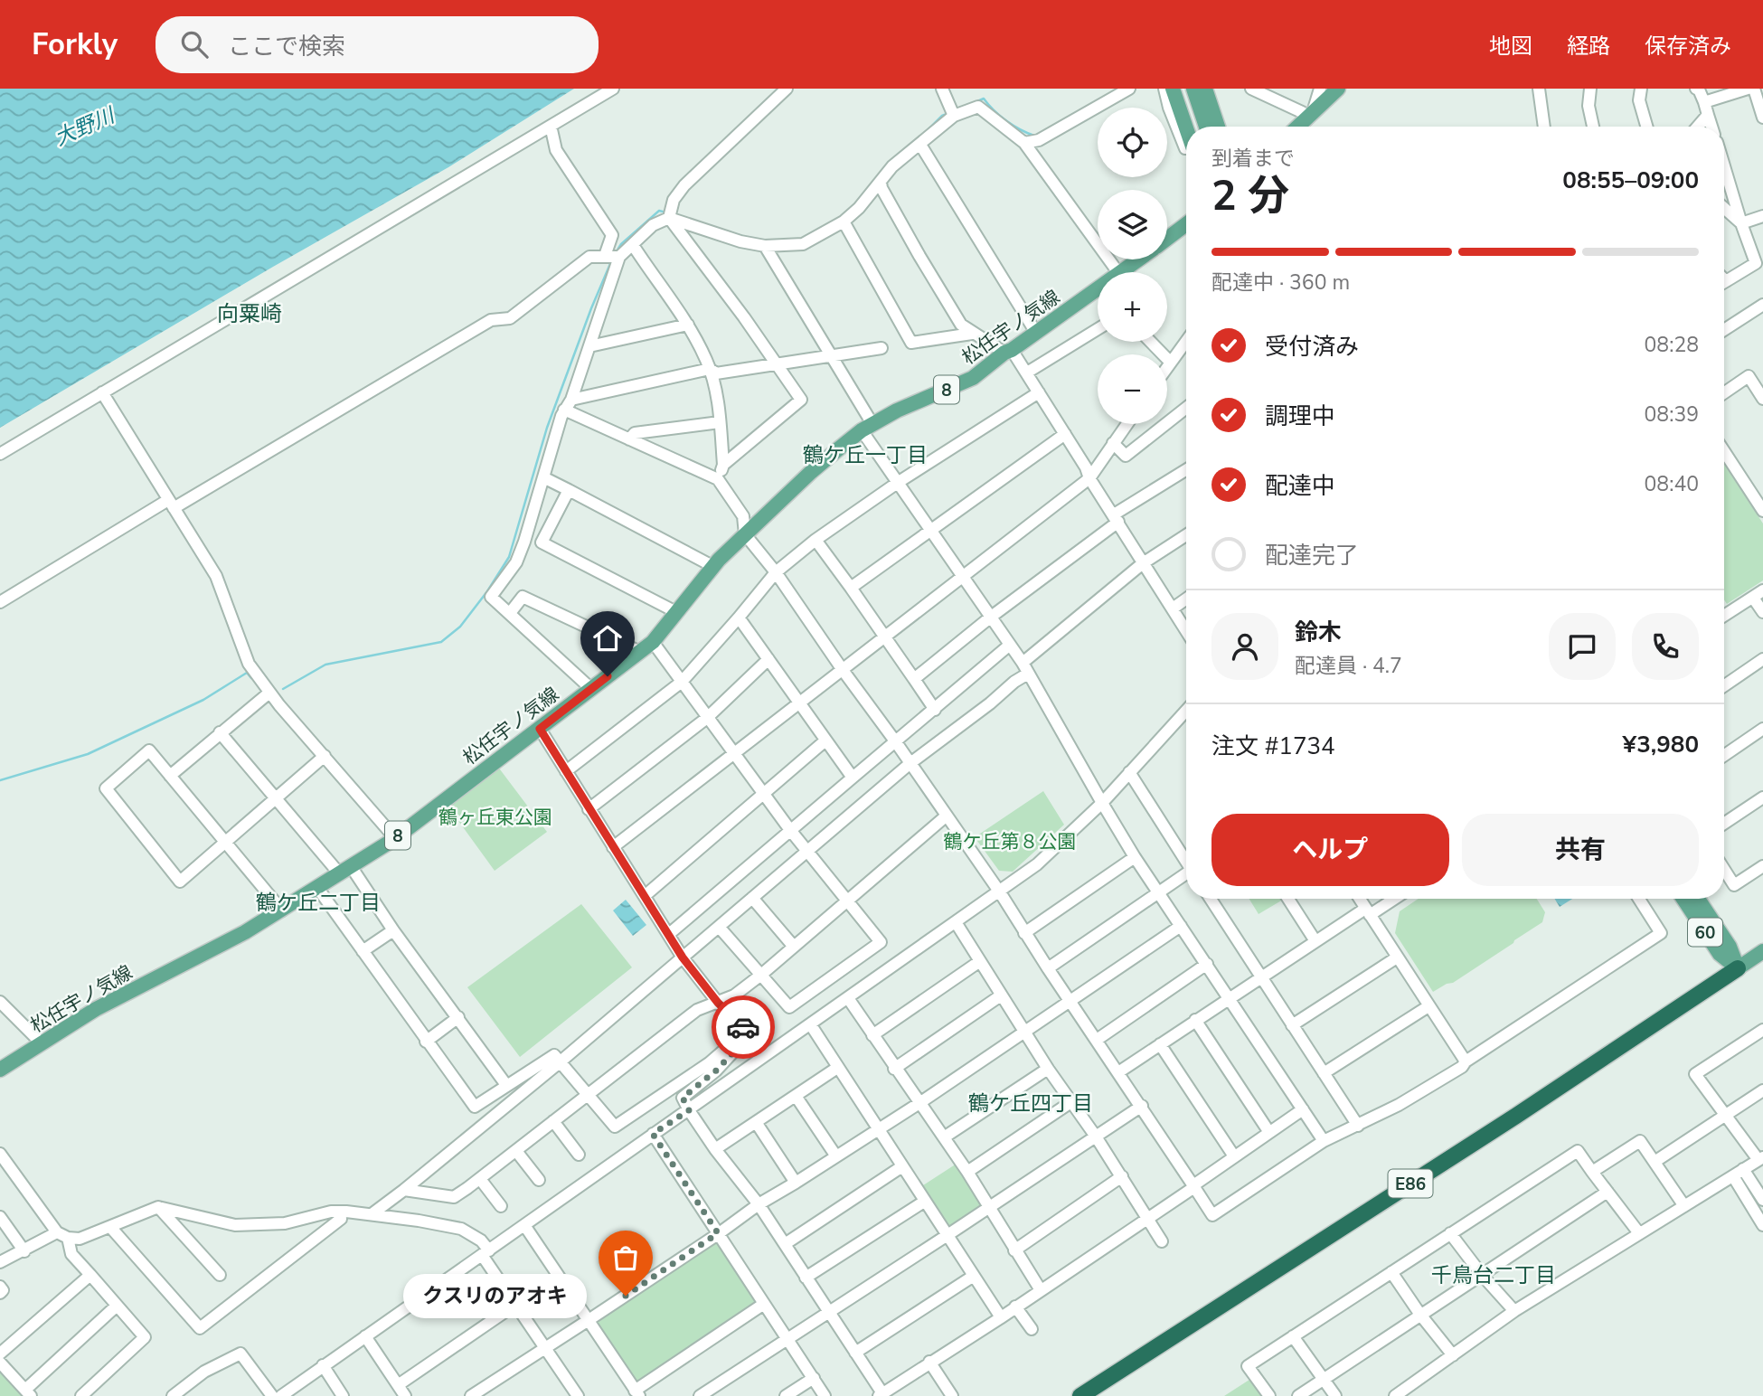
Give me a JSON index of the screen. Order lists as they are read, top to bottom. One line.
{"streets":{"highway":["E86"],"main road":["松任宇ノ気線","8","60"]},"crossings":[["60","E86"]],"districts":["向粟崎","鶴ケ丘一丁目","鶴ケ丘二丁目","鶴ケ丘四丁目","千鳥台二丁目"],"water":["大野川"],"parks":["鶴ヶ丘東公園","鶴ケ丘第８公園"],"places":["クスリのアオキ"],"page":{"header":"Forkly","search":"ここで検索","nav":["地図","経路","保存済み"],"map_buttons":["+","−"],"heading":["2 分","到着まで","08:55–09:00"],"panel":["鈴木","配達員 · 4.7","注文 #1734","¥3,980"],"bar":"配達中 · 360 m","list":[["受付済み","08:28"],["調理中","08:39"],["配達中","08:40"],"配達完了"],"buttons":["ヘルプ","共有"],"bubble":"クスリのアオキ"}}
